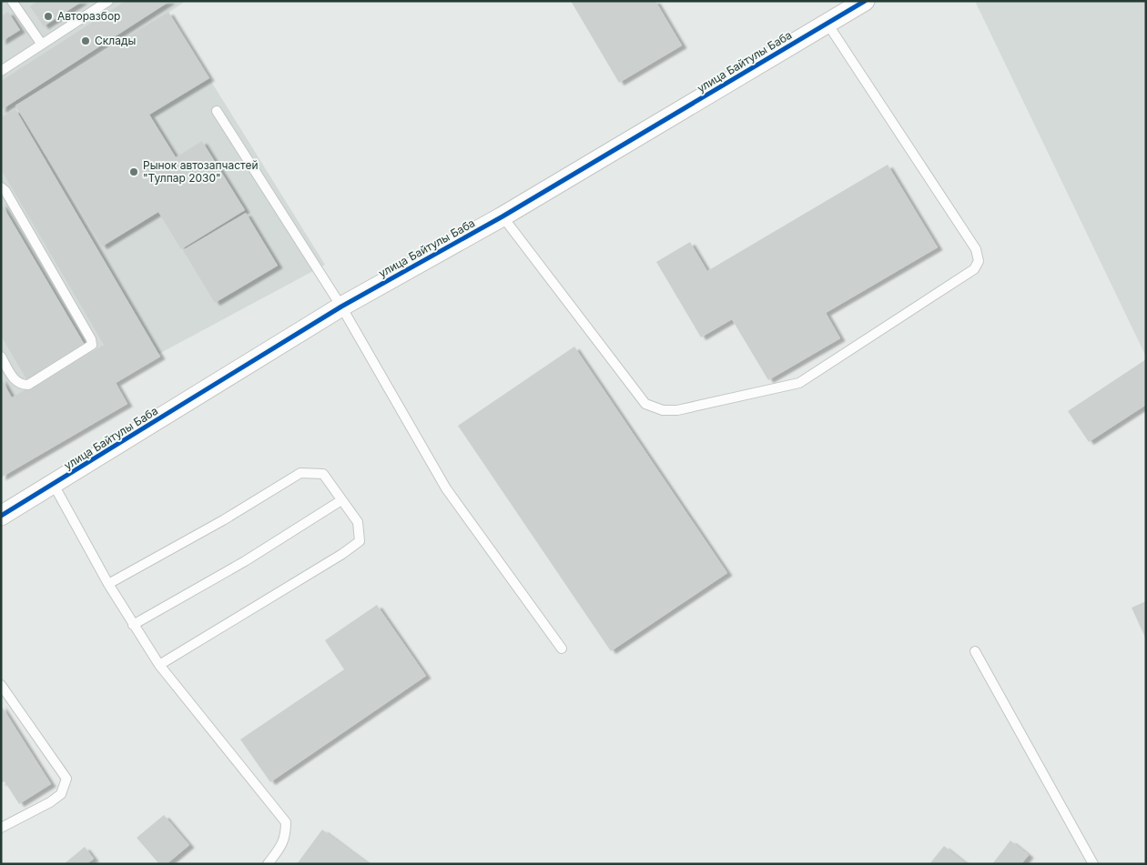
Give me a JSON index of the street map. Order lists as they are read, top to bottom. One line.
{"streets":{"street":["улица Байтулы Баба"]},"places":["Авторазбор","Склады","Рынок автозапчастей \"Тулпар 2030\""]}
